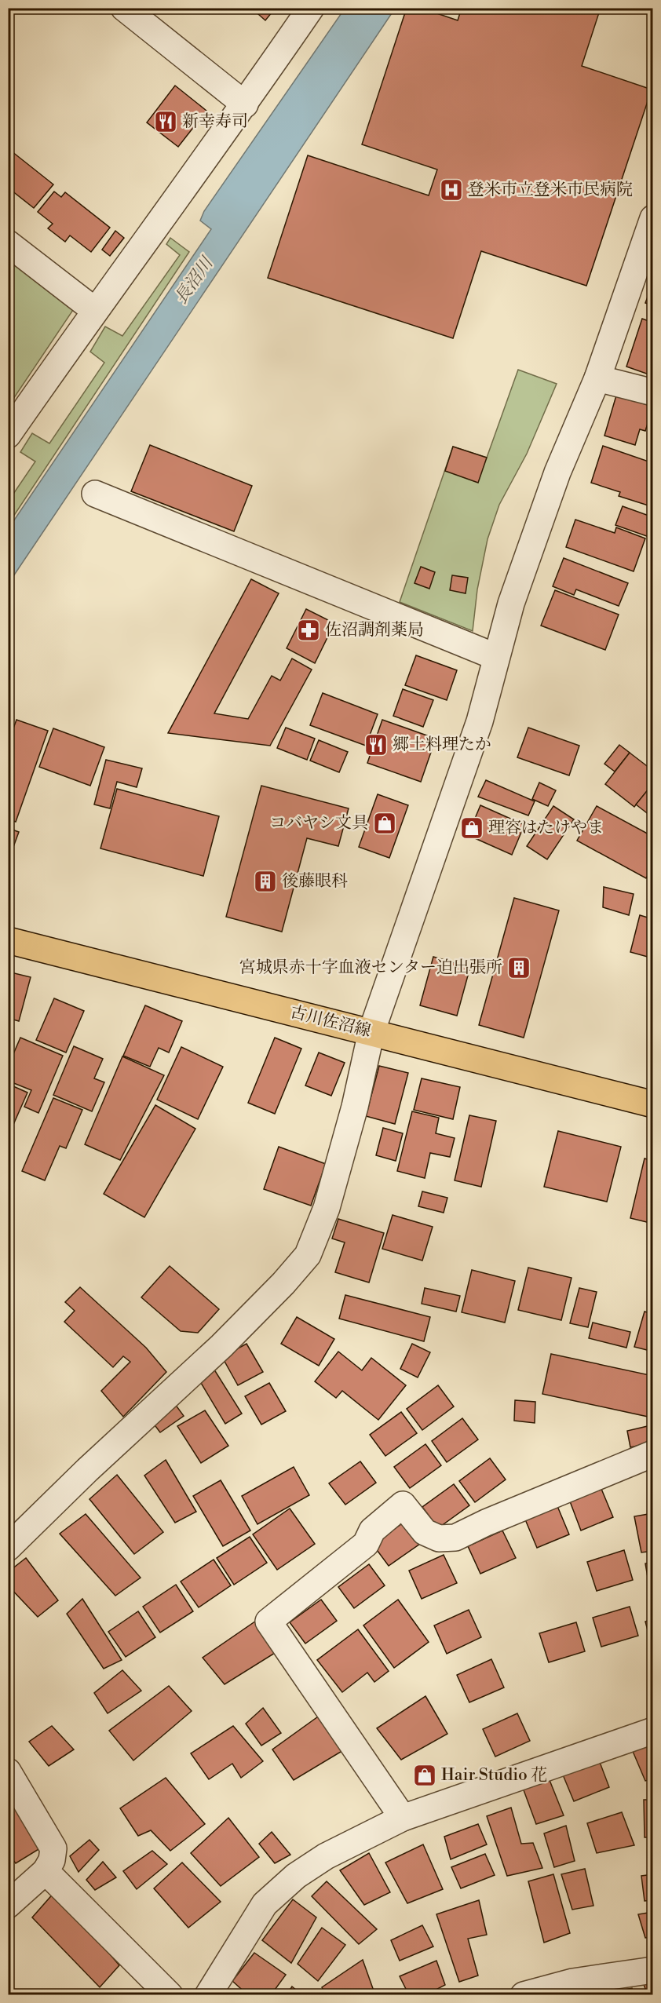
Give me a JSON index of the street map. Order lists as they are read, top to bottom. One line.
{"streets":{"main road":["古川佐沼線"]},"water":["長沼川"],"places":{"restaurant":["新幸寿司","郷土料理たか"],"hospital":["登米市立登米市民病院"],"pharmacy":["佐沼調剤薬局"],"shop":["コバヤシ文具","理容はたけやま","Hair Studio 花"],"building":["後藤眼科","宮城県赤十字血液センター迫出張所"]}}
